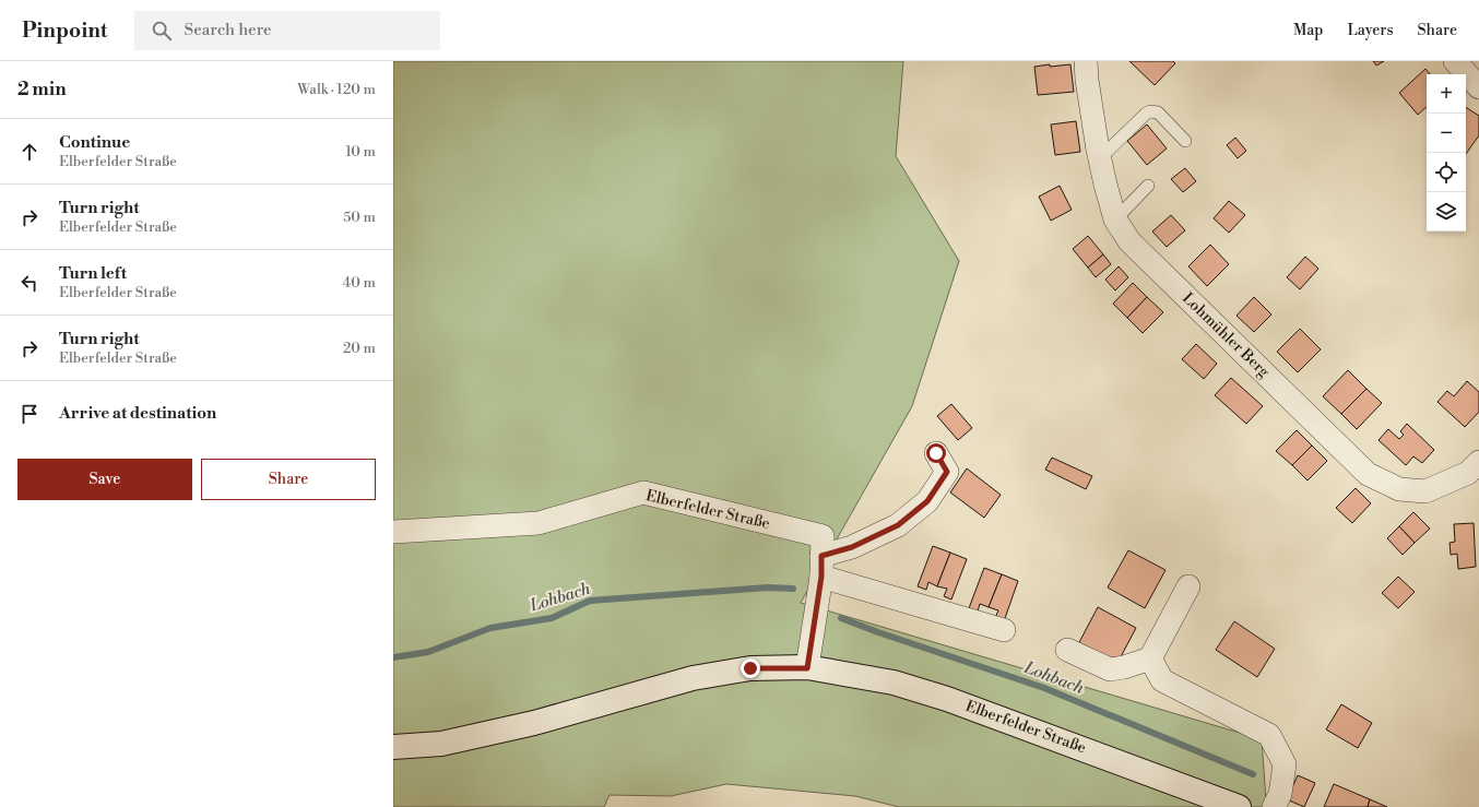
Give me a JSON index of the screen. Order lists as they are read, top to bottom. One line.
{"streets":{"main road":["Elberfelder Straße"],"street":["Lohmühler Berg"]},"water":["Lohbach"],"page":{"header":"Pinpoint","search":"Search here","nav":["Map","Layers","Share"],"heading":["2 min","Walk · 120 m"],"map_buttons":["+","−"],"list":[["Continue","Elberfelder Straße","10 m"],["Turn right","Elberfelder Straße","50 m"],["Turn left","Elberfelder Straße","40 m"],["Turn right","Elberfelder Straße","20 m"],"Arrive at destination"],"buttons":["Save","Share"]}}
